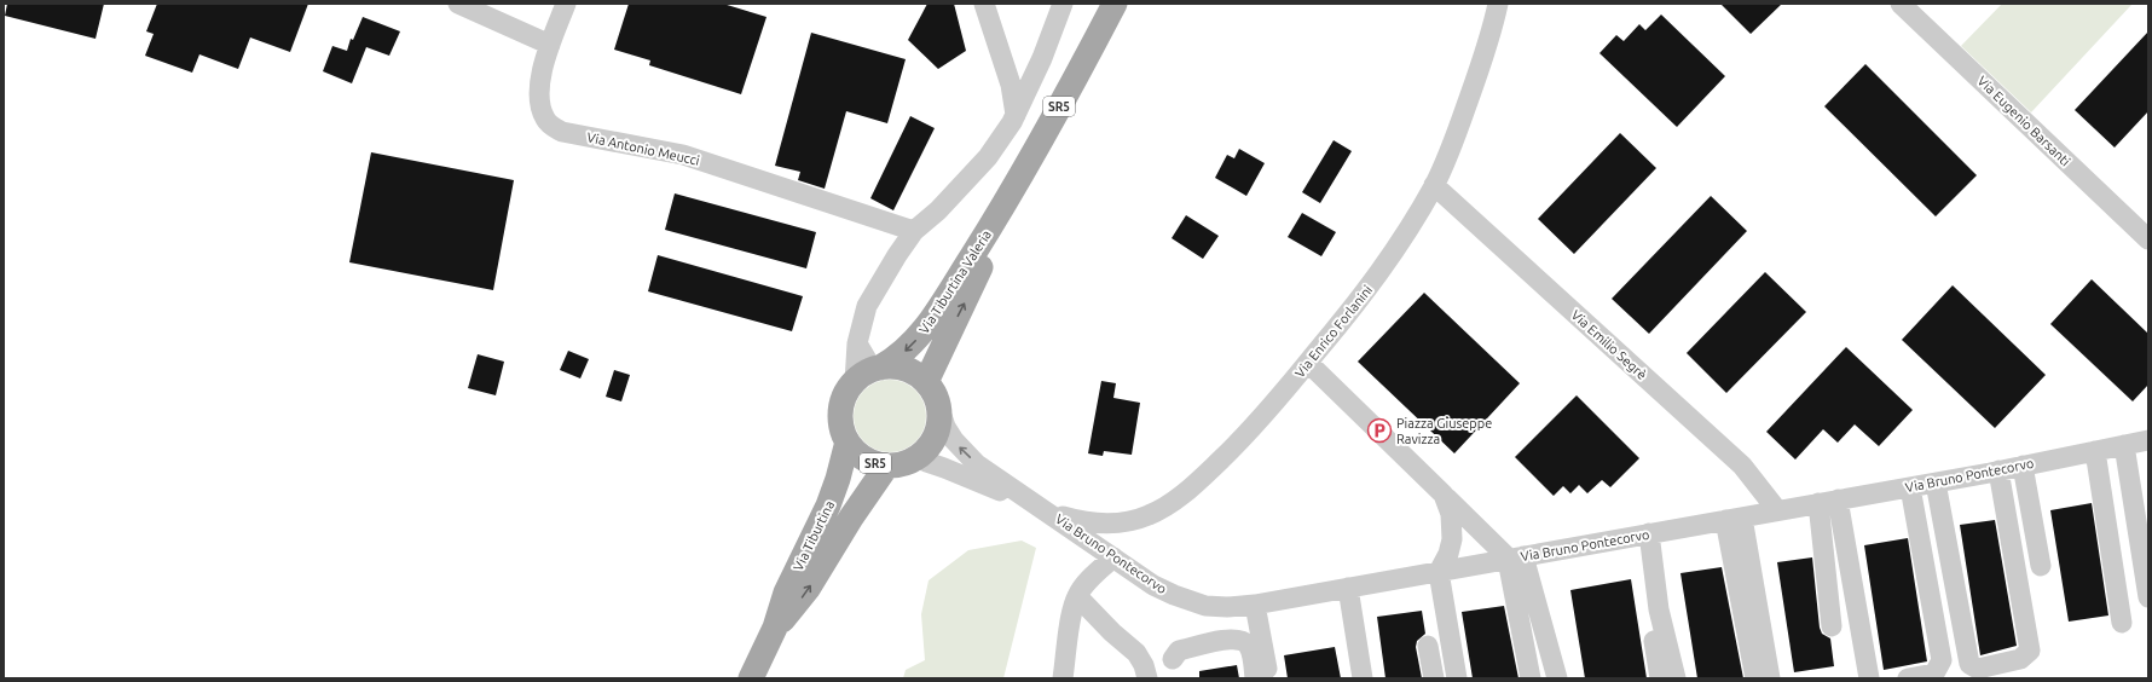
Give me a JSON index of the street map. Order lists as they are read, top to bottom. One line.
{"streets":{"main road":["SR5","Via Tiburtina Valeria","Via Tiburtina"],"street":["Via Eugenio Barsanti","Via Antonio Meucci","Via Enrico Forlanini","Via Emilio Segrè","Via Bruno Pontecorvo"]},"crossings":[["SR5","Via Tiburtina Valeria"],["SR5","Via Bruno Pontecorvo"],["SR5","Via Tiburtina"],["Via Tiburtina Valeria","Via Bruno Pontecorvo"],["Via Tiburtina Valeria","Via Tiburtina"],["Via Enrico Forlanini","Via Emilio Segrè"],["Via Enrico Forlanini","Via Bruno Pontecorvo"],["Via Emilio Segrè","Via Bruno Pontecorvo"],["Via Bruno Pontecorvo","Via Tiburtina"]],"places":{"parking":["Piazza Giuseppe Ravizza"]}}
